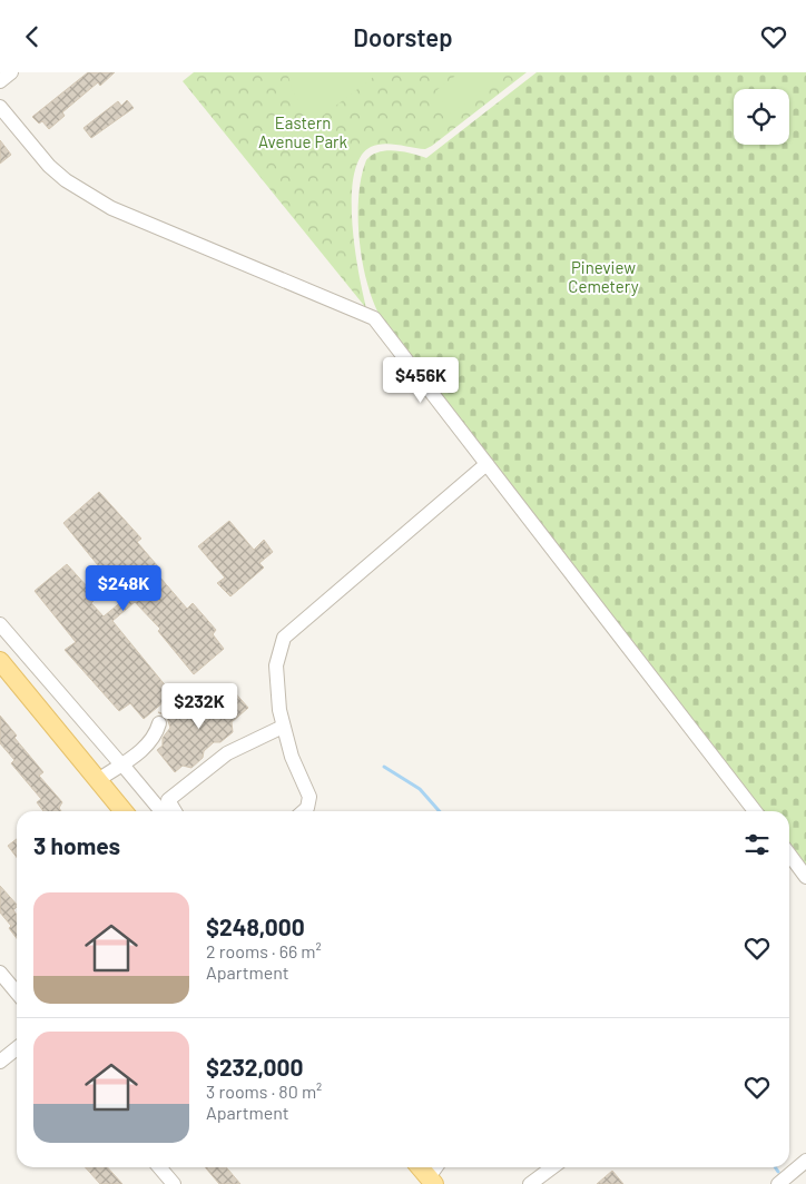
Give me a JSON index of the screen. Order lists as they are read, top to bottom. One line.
{"parks":["Eastern Avenue Park","Pineview Cemetery"],"page":{"header":"Doorstep","price":["$456K","$248K","$232K"],"heading":"3 homes","list":[{"name":"$248,000","note":"2 rooms · 66 m² · Apartment"},{"name":"$232,000","note":"3 rooms · 80 m² · Apartment"}]}}
